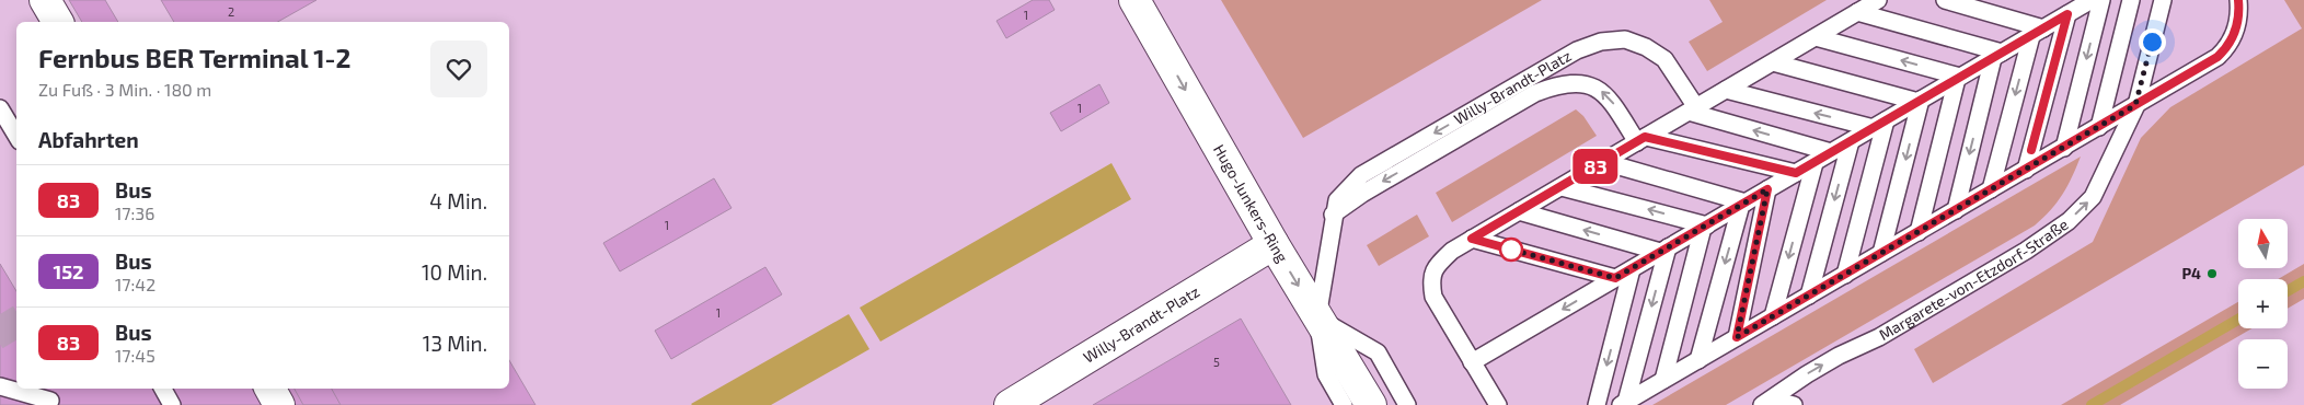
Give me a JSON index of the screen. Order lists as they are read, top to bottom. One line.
{"streets":{"street":["Willy-Brandt-Platz","Hugo-Junkers-Ring"],"lane":["Margarete-von-Etzdorf-Straße"]},"crossings":[["Willy-Brandt-Platz","Hugo-Junkers-Ring"]],"one_way":["Willy-Brandt-Platz","Hugo-Junkers-Ring"],"places":["P4"],"lines":["bus line 83"],"house_numbers":["2","1","1","1","1","5"],"north":"top","page":{"on_map":"83","heading":[["Fernbus BER Terminal 1-2","Zu Fuß · 3 Min. · 180 m"],"Abfahrten"],"list":[{"mark":"83","name":"Bus","note":"17:36","value":"4 Min."},{"mark":"152","name":"Bus","note":"17:42","value":"10 Min."},{"mark":"83","name":"Bus","note":"17:45","value":"13 Min."}],"map_buttons":["+","−"]}}
